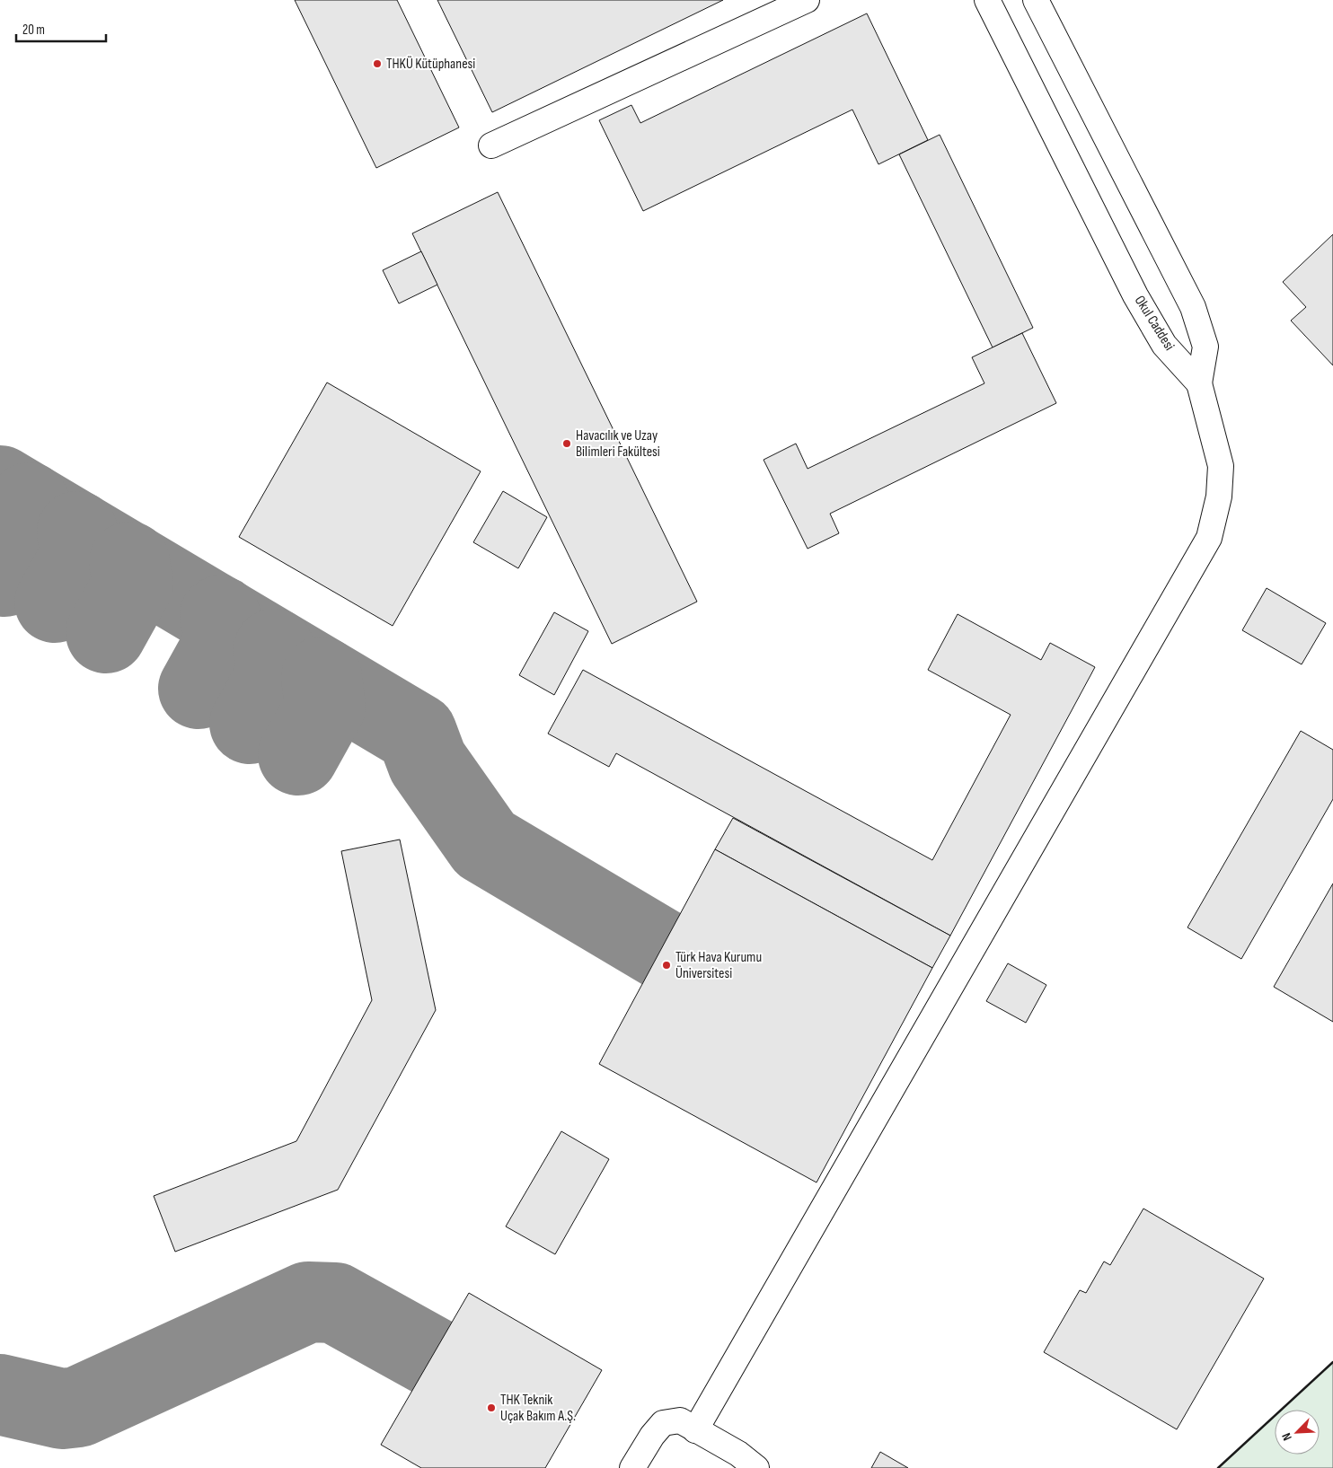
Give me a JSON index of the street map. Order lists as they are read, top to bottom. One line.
{"streets":{"street":["Okul Caddesi"]},"places":["THKÜ Kütüphanesi","Havacılık ve Uzay Bilimleri Fakültesi","Türk Hava Kurumu Üniversitesi","THK Teknik Uçak Bakım A.Ş."],"scale_bar":"20 m","north":"bottom left"}
